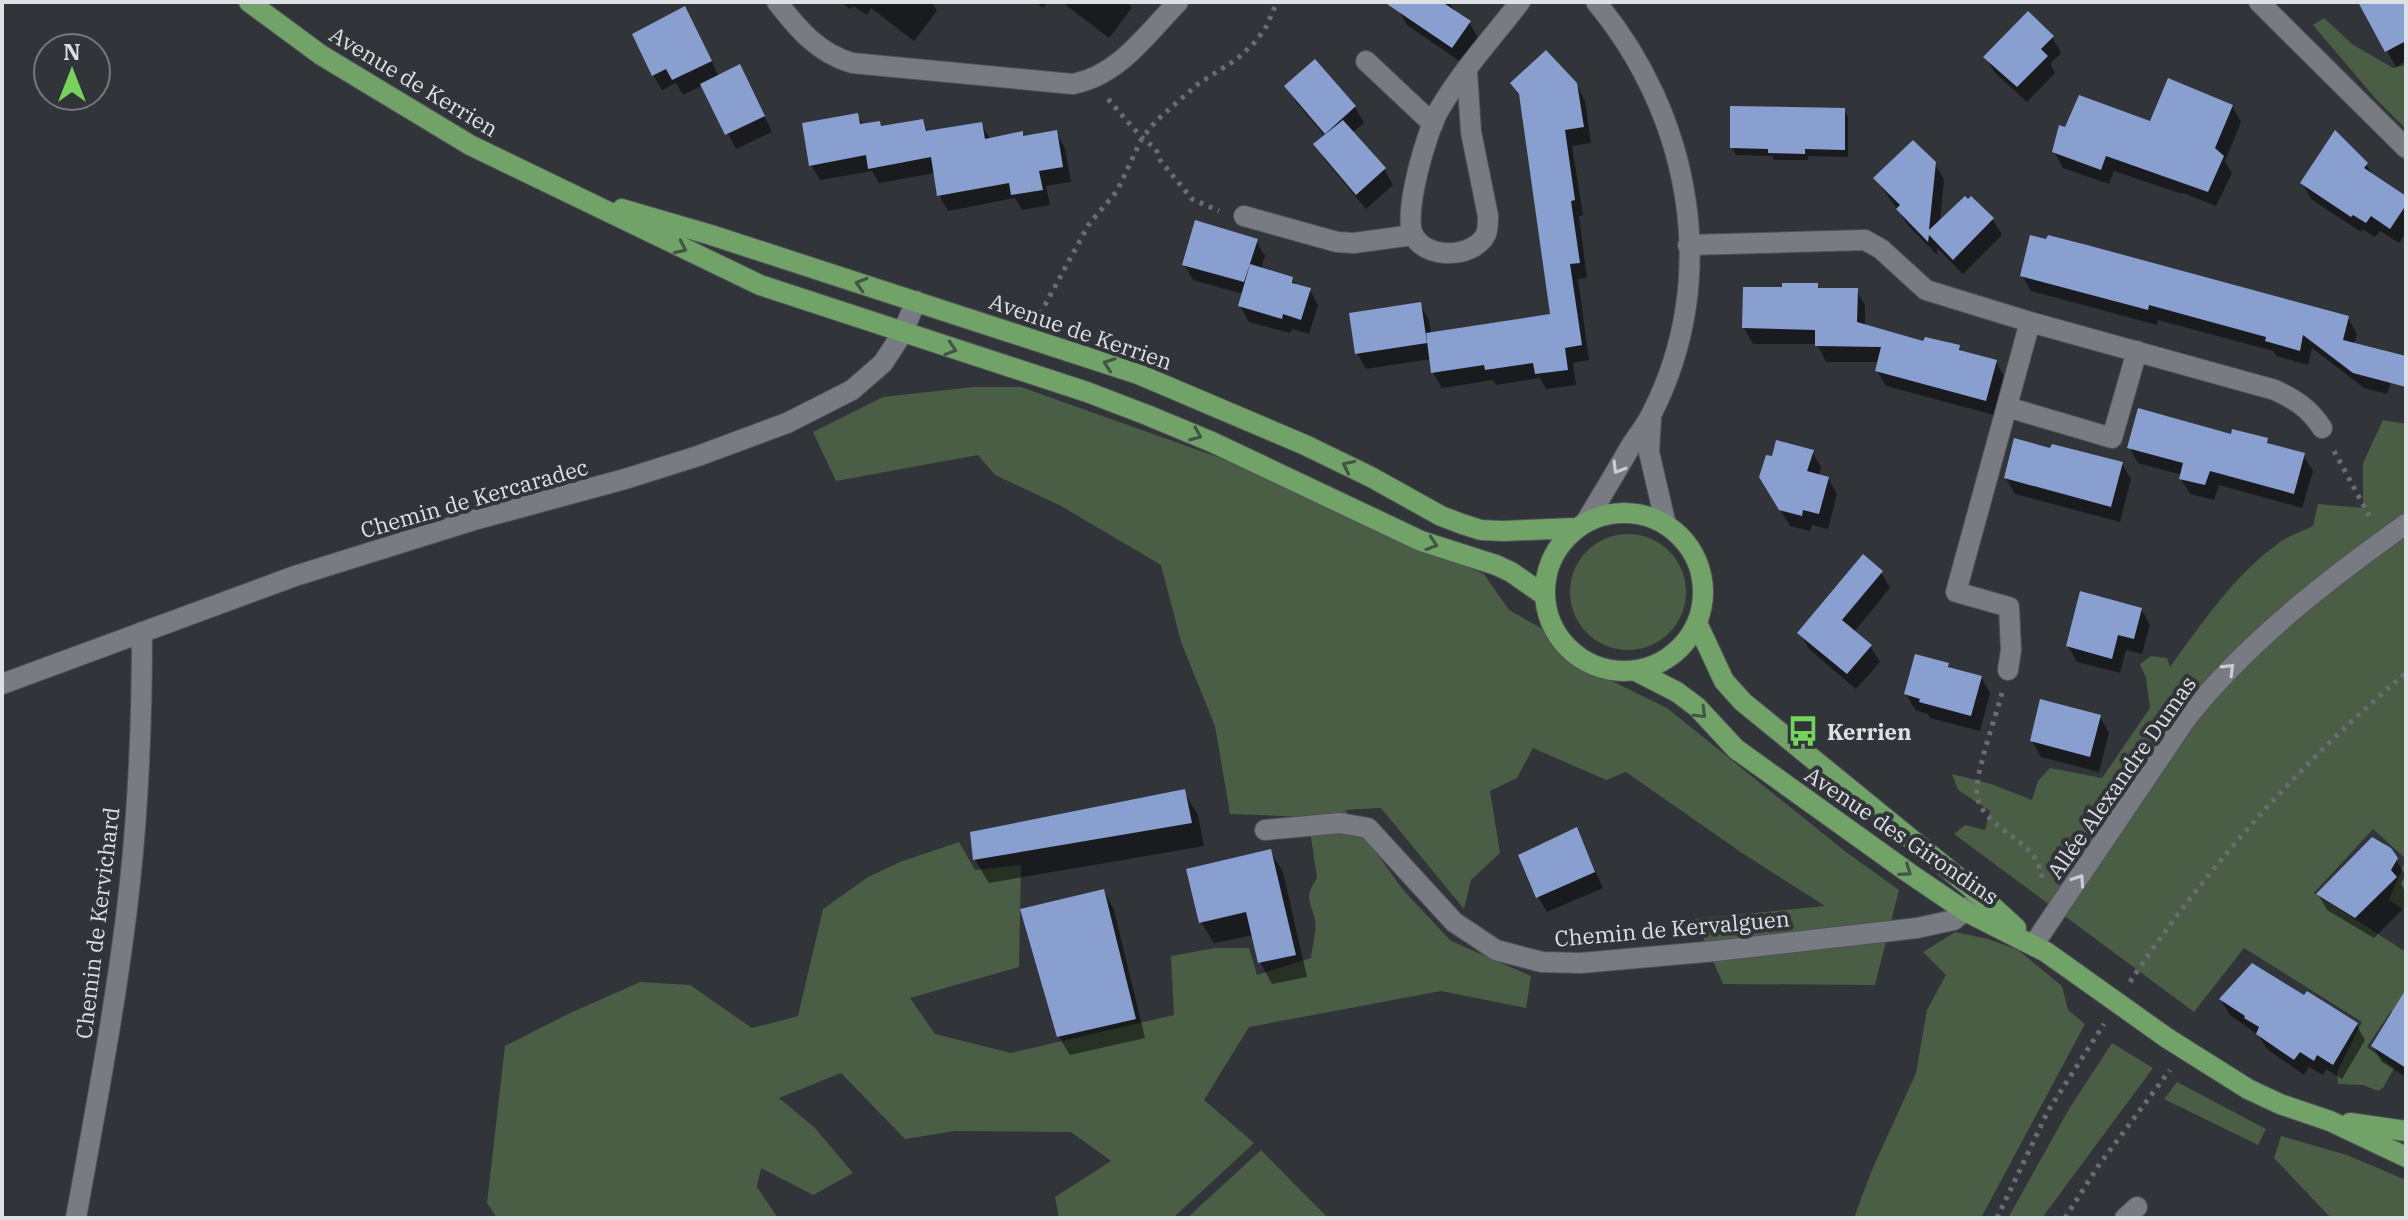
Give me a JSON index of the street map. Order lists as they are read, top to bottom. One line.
{"streets":{"main road":["Avenue de Kerrien","Avenue des Girondins"],"street":["Chemin de Kercaradec","Allée Alexandre Dumas","Chemin de Kervichard","Chemin de Kervalguen"]},"crossings":[["Avenue de Kerrien","Chemin de Kercaradec"],["Avenue de Kerrien","Avenue des Girondins"],["Chemin de Kercaradec","Chemin de Kervichard"],["Allée Alexandre Dumas","Avenue des Girondins"],["Avenue des Girondins","Chemin de Kervalguen"]],"one_way":["Allée Alexandre Dumas"],"places":{"bus stop":["Kerrien"]},"north":"top"}
